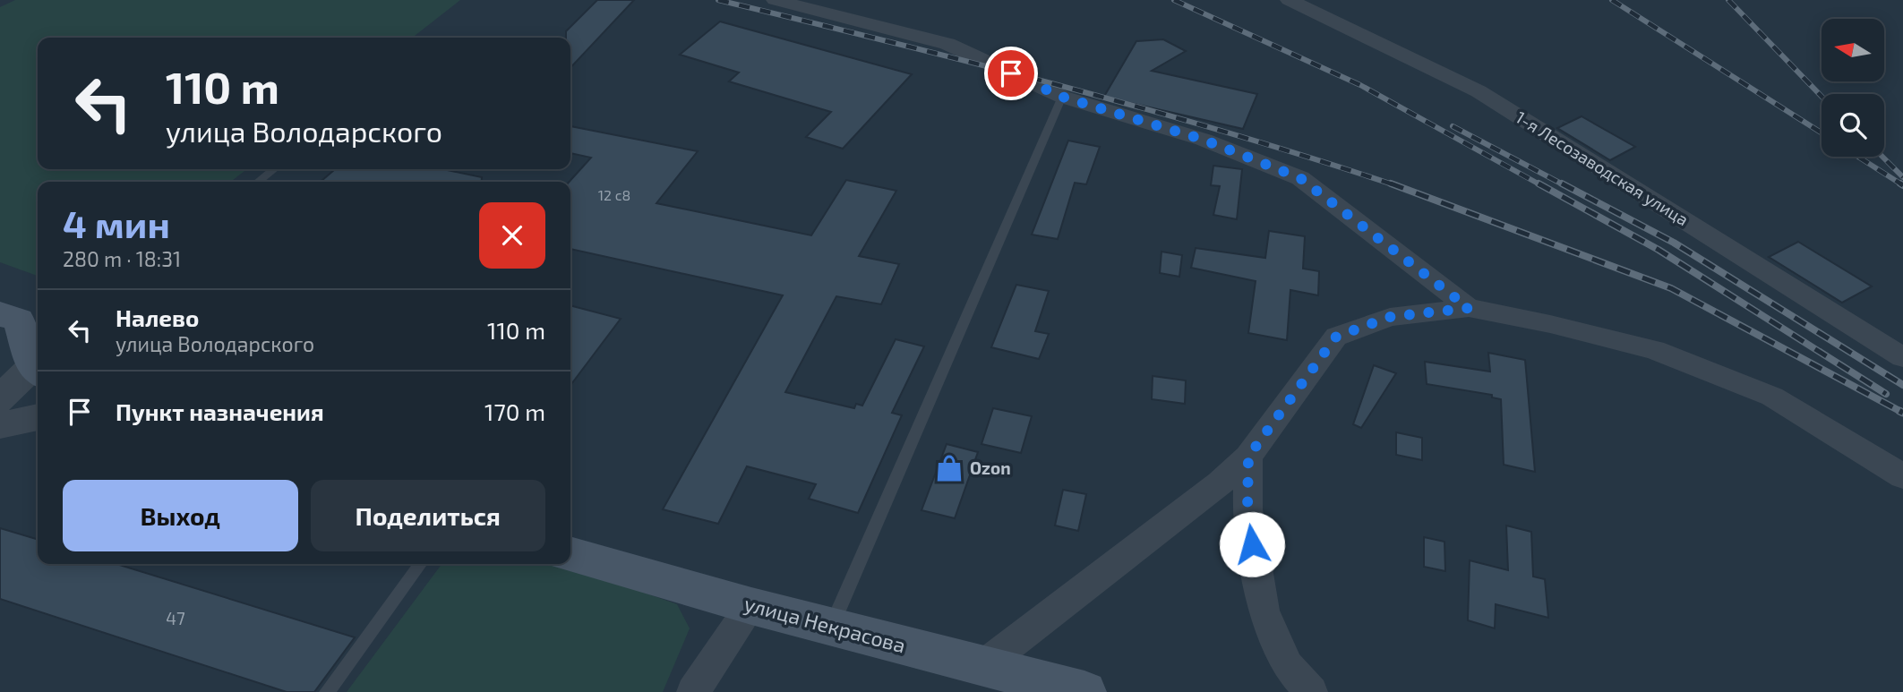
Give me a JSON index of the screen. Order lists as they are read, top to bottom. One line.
{"streets":{"main road":["улица Некрасова"],"street":["1-я Лесозаводская улица"]},"places":{"shop":["Ozon"]},"house_numbers":["12 с8","47"],"north":"left","page":{"turn":["110 m","улица Володарского"],"heading":["4 мин","280 m · 18:31"],"list":[{"name":"Налево","note":"улица Володарского","value":"110 m"},{"name":"Пункт назначения","value":"170 m"}],"buttons":["Выход","Поделиться"]}}
